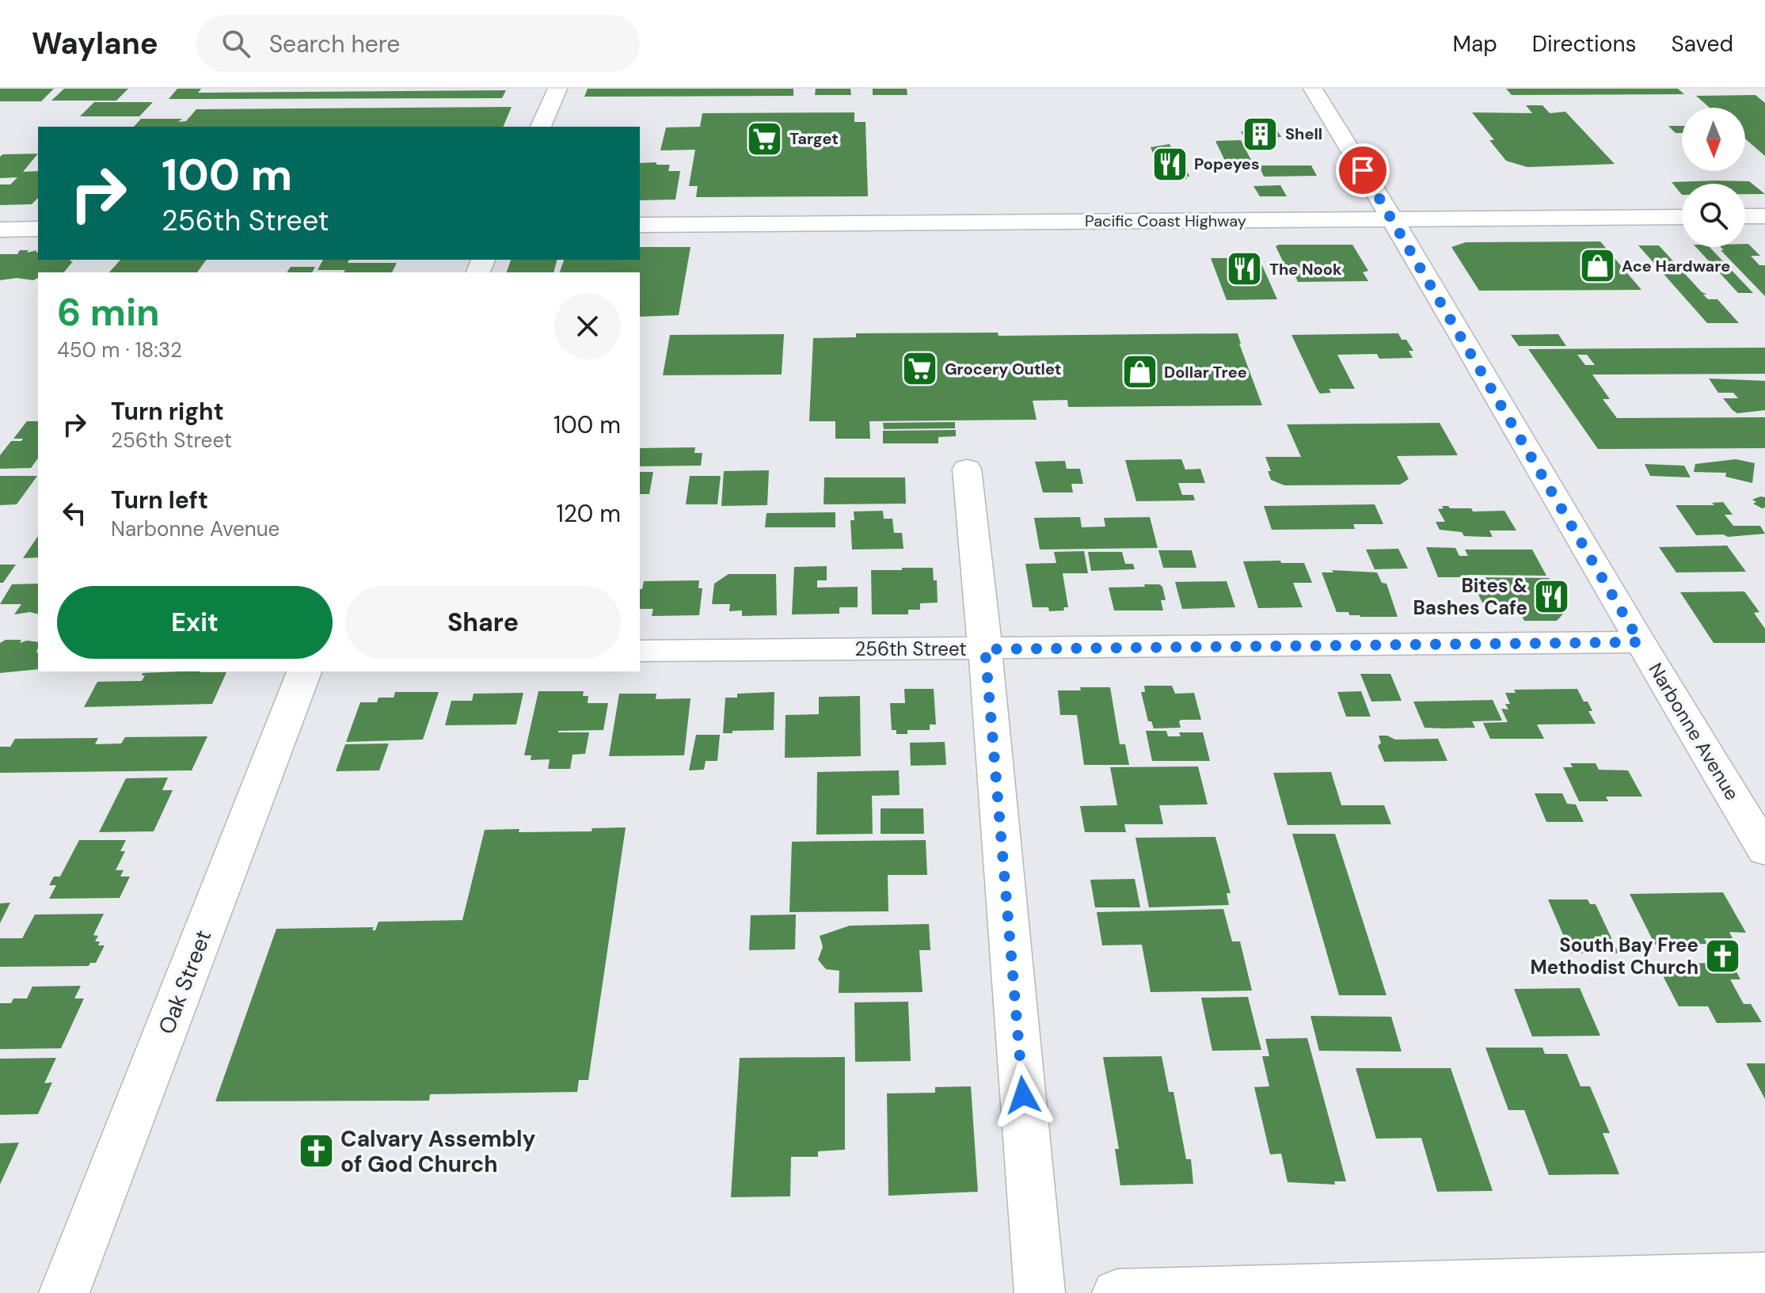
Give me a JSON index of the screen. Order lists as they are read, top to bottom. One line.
{"streets":{"main road":["Pacific Coast Highway","256th Street","Narbonne Avenue","Oak Street"]},"crossings":[["Pacific Coast Highway","Narbonne Avenue"],["256th Street","Narbonne Avenue"]],"places":{"building":["Shell"],"supermarket":["Target","Grocery Outlet"],"restaurant":["Popeyes","The Nook","Bites & Bashes Cafe"],"shop":["Ace Hardware","Dollar Tree"],"church":["South Bay Free Methodist Church","Calvary Assembly of God Church"]},"north":"bottom","page":{"header":"Waylane","search":"Search here","nav":["Map","Directions","Saved"],"turn":["100 m","256th Street"],"heading":["6 min","450 m · 18:32"],"list":[{"name":"Turn right","note":"256th Street","value":"100 m"},{"name":"Turn left","note":"Narbonne Avenue","value":"120 m"}],"buttons":["Exit","Share"]}}
